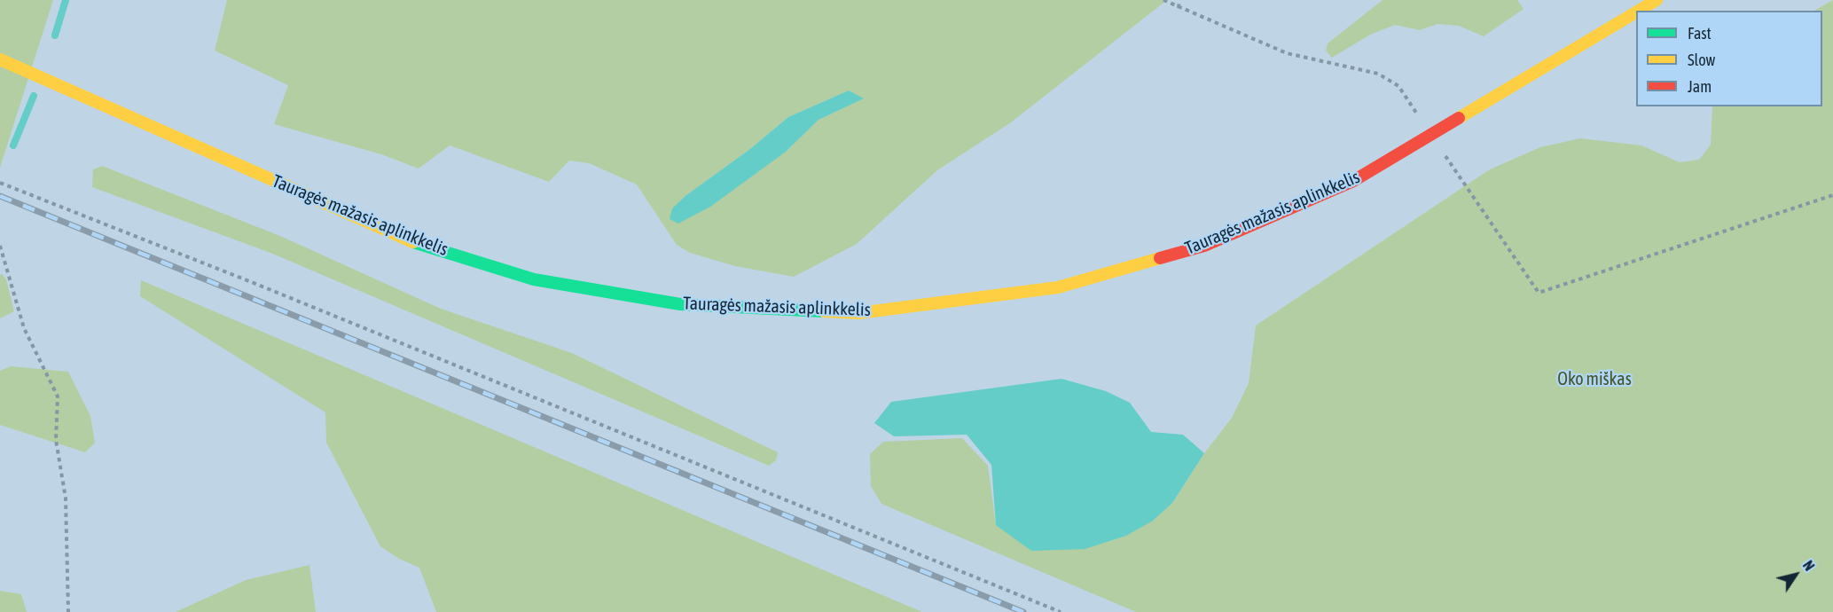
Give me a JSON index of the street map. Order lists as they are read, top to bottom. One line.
{"streets":{"main road":["Tauragės mažasis aplinkkelis"]},"parks":["Oko miškas"],"legend":["Fast","Slow","Jam"],"north":"top right"}
